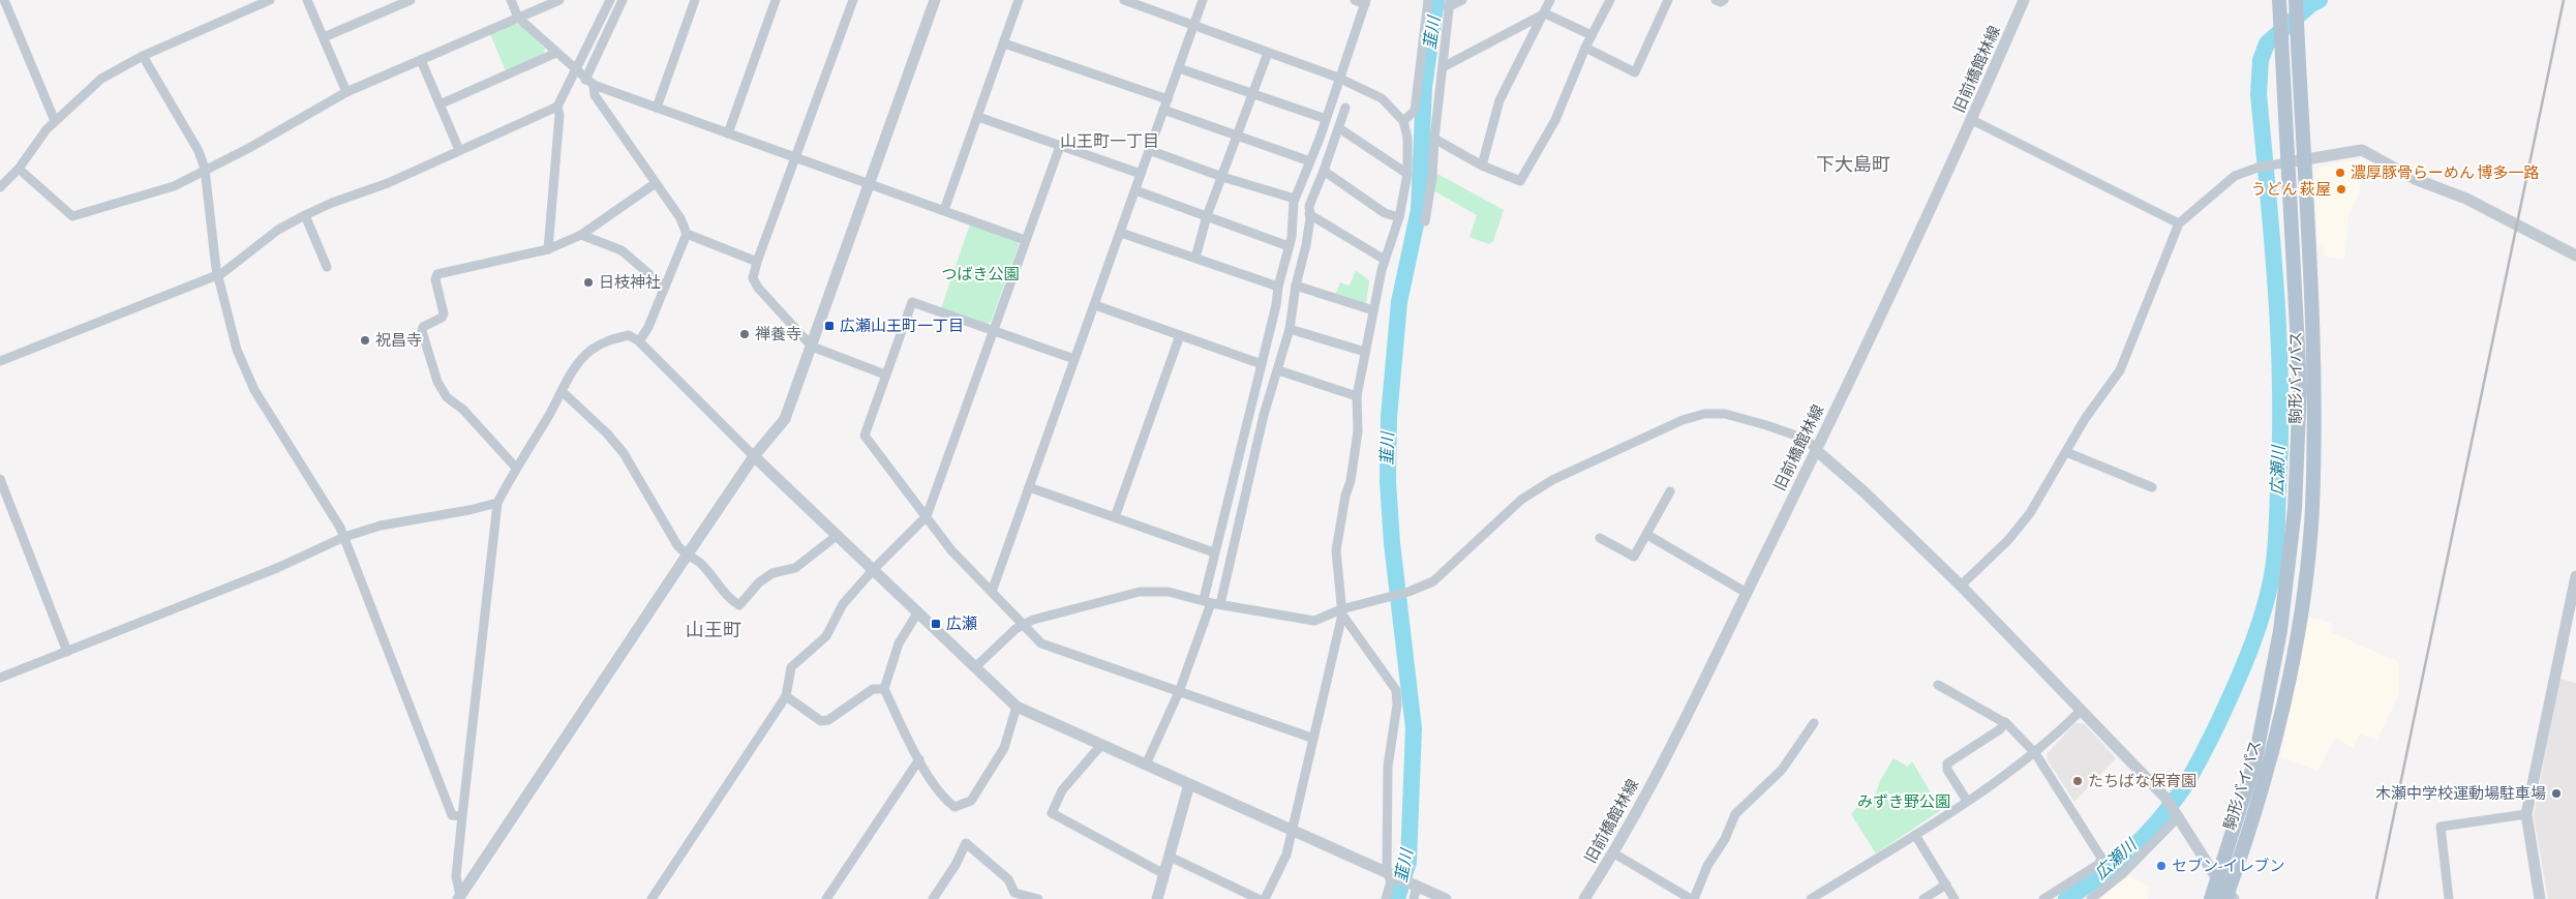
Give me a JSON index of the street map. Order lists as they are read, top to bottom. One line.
{"streets":{"main road":["駒形バイパス"],"street":["旧前橋館林線"]},"districts":["山王町一丁目","下大島町","山王町"],"water":["韮川","広瀬川"],"parks":["つばき公園","みずき野公園"],"places":{"other":["濃厚豚骨らーめん 博多一路","うどん 萩屋","日枝神社","禅養寺","祝昌寺","たちばな保育園","木瀬中学校運動場駐車場","セブン-イレブン"],"transit":["広瀬山王町一丁目","広瀬"]}}
